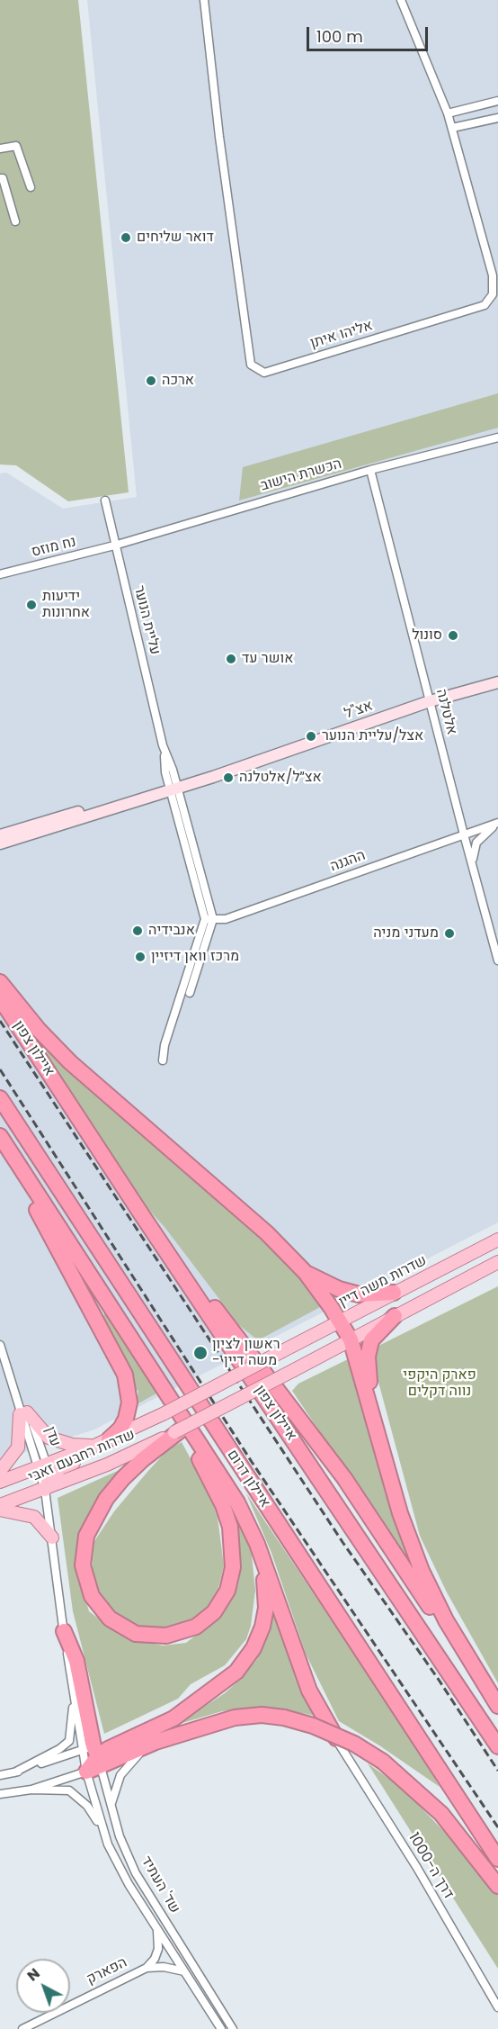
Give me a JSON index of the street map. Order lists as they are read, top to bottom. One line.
{"streets":{"highway":["איילון צפון","איילון דרום"],"main road":["שדרות משה דיין","שדרות רחבעם זאבי"],"street":["אליהו איתן","הכשרת הישוב","נח מוזס","עליית הנוער","אצ\"ל","אלטלנה","ההגנה","עדן","דרך ה-1000","שד' העתיד","הפארק"]},"crossings":[["הכשרת הישוב","נח מוזס"],["הכשרת הישוב","עליית הנוער"],["הכשרת הישוב","אלטלנה"],["נח מוזס","עליית הנוער"],["עליית הנוער","אצ\"ל"],["עליית הנוער","ההגנה"],["אצ\"ל","אלטלנה"],["אלטלנה","ההגנה"],["שדרות משה דיין","שדרות רחבעם זאבי"],["עדן","שדרות רחבעם זאבי"],["עדן","שד' העתיד"],["שדרות רחבעם זאבי","שד' העתיד"],["שד' העתיד","הפארק"]],"parks":["פארק היקפי נווה דקלים"],"places":["דואר שליחים","ארכה","ידיעות אחרונות","סונול","אושר עד","אצל/עליית הנוער","אצ״ל/אלטלנה","אנבידיה","מעדני מניה","מרכז וואן דיזיין","ראשון לציון - משה דיין"],"scale_bar":"100 m","north":"top left"}
